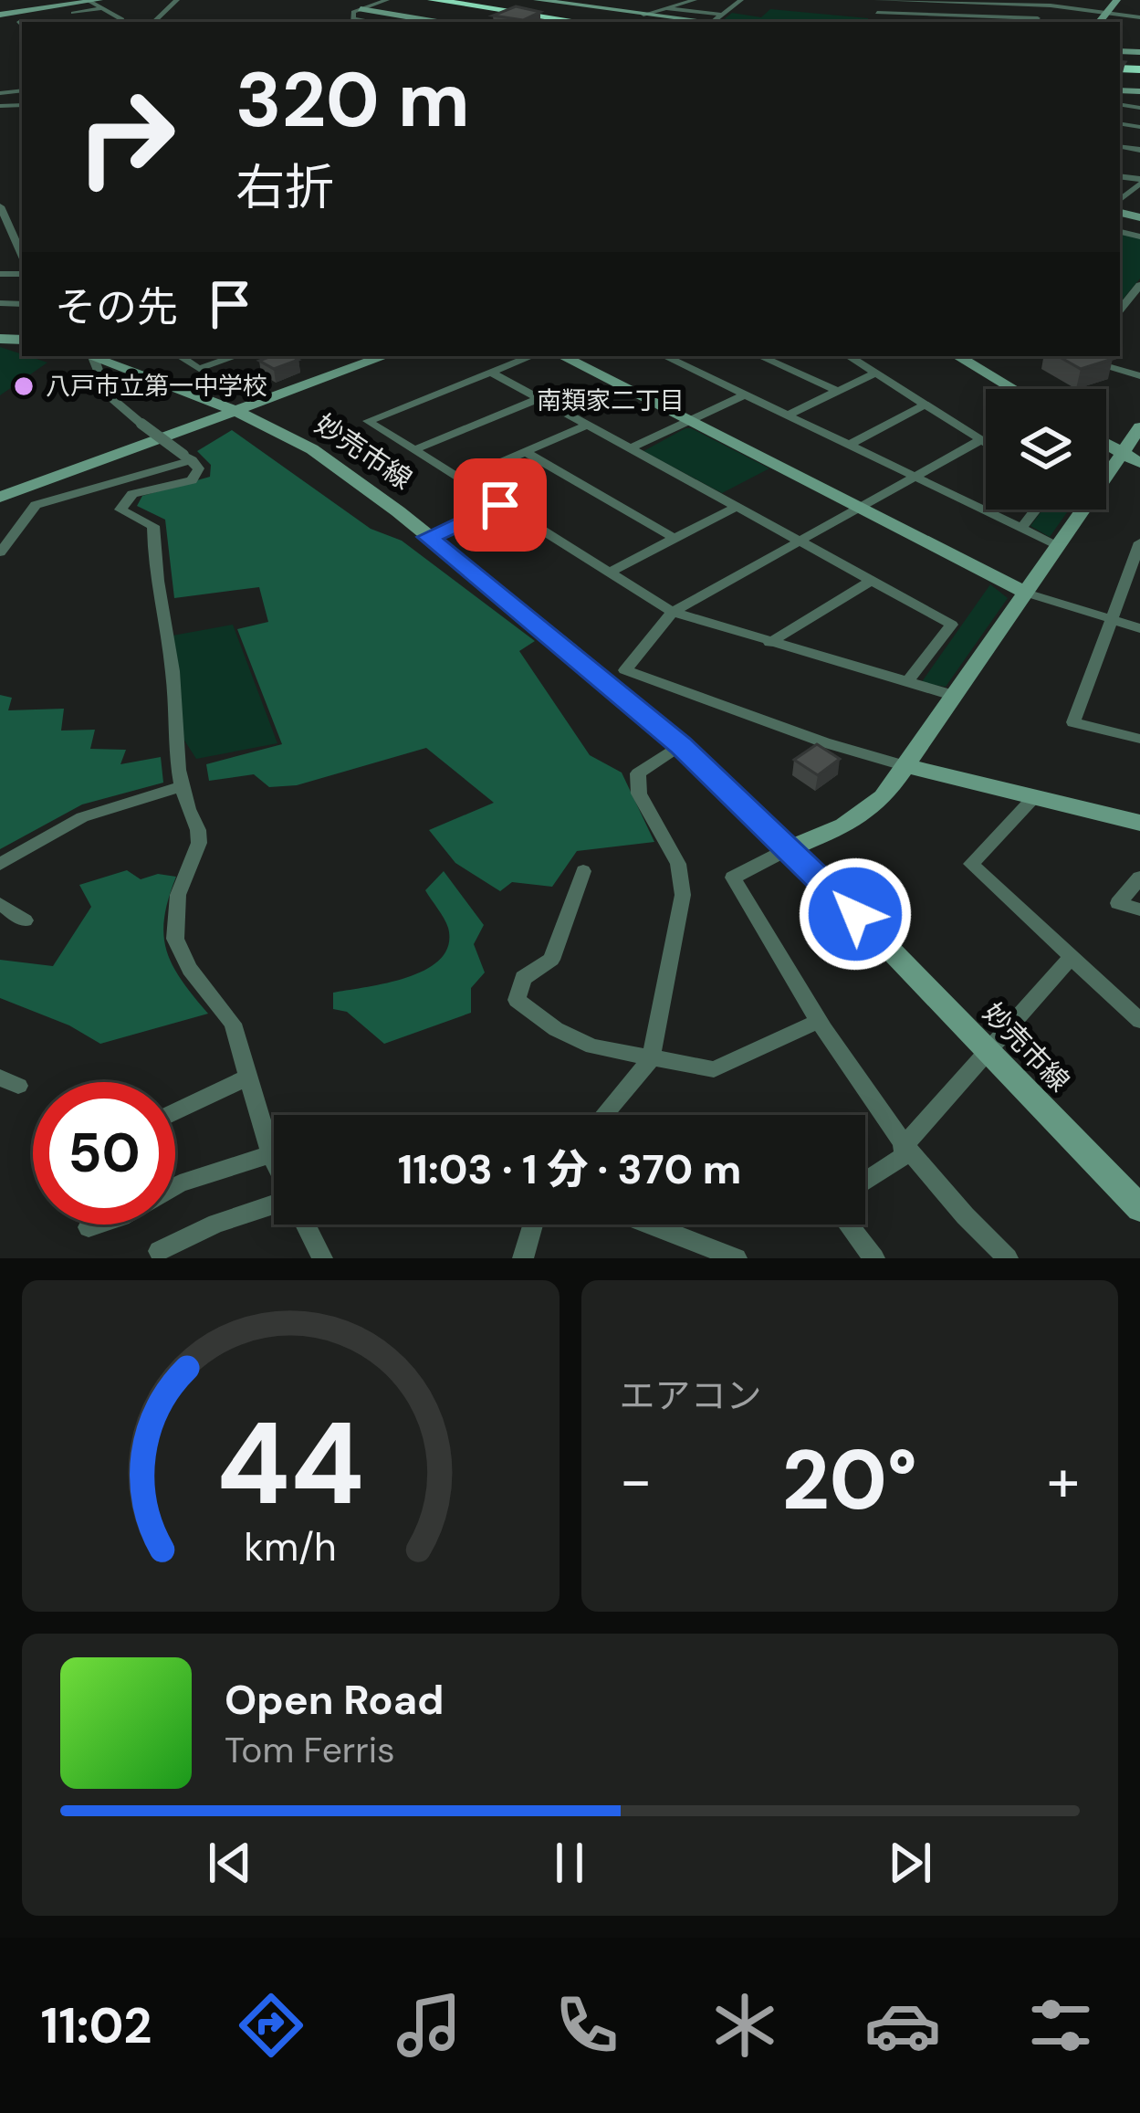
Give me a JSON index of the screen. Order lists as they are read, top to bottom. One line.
{"streets":{"street":["妙売市線"]},"districts":["南類家二丁目"],"places":["八戸市立第一中学校"],"page":{"turn":["320 m","右折"],"then":"その先","limit":"50","trip":"11:03 · 1 分 · 370 m","tile":"エアコン","heat":["−","20°","+"],"song":["Open Road","Tom Ferris"],"tabs":"11:02","gauge":["44","km/h"]}}
